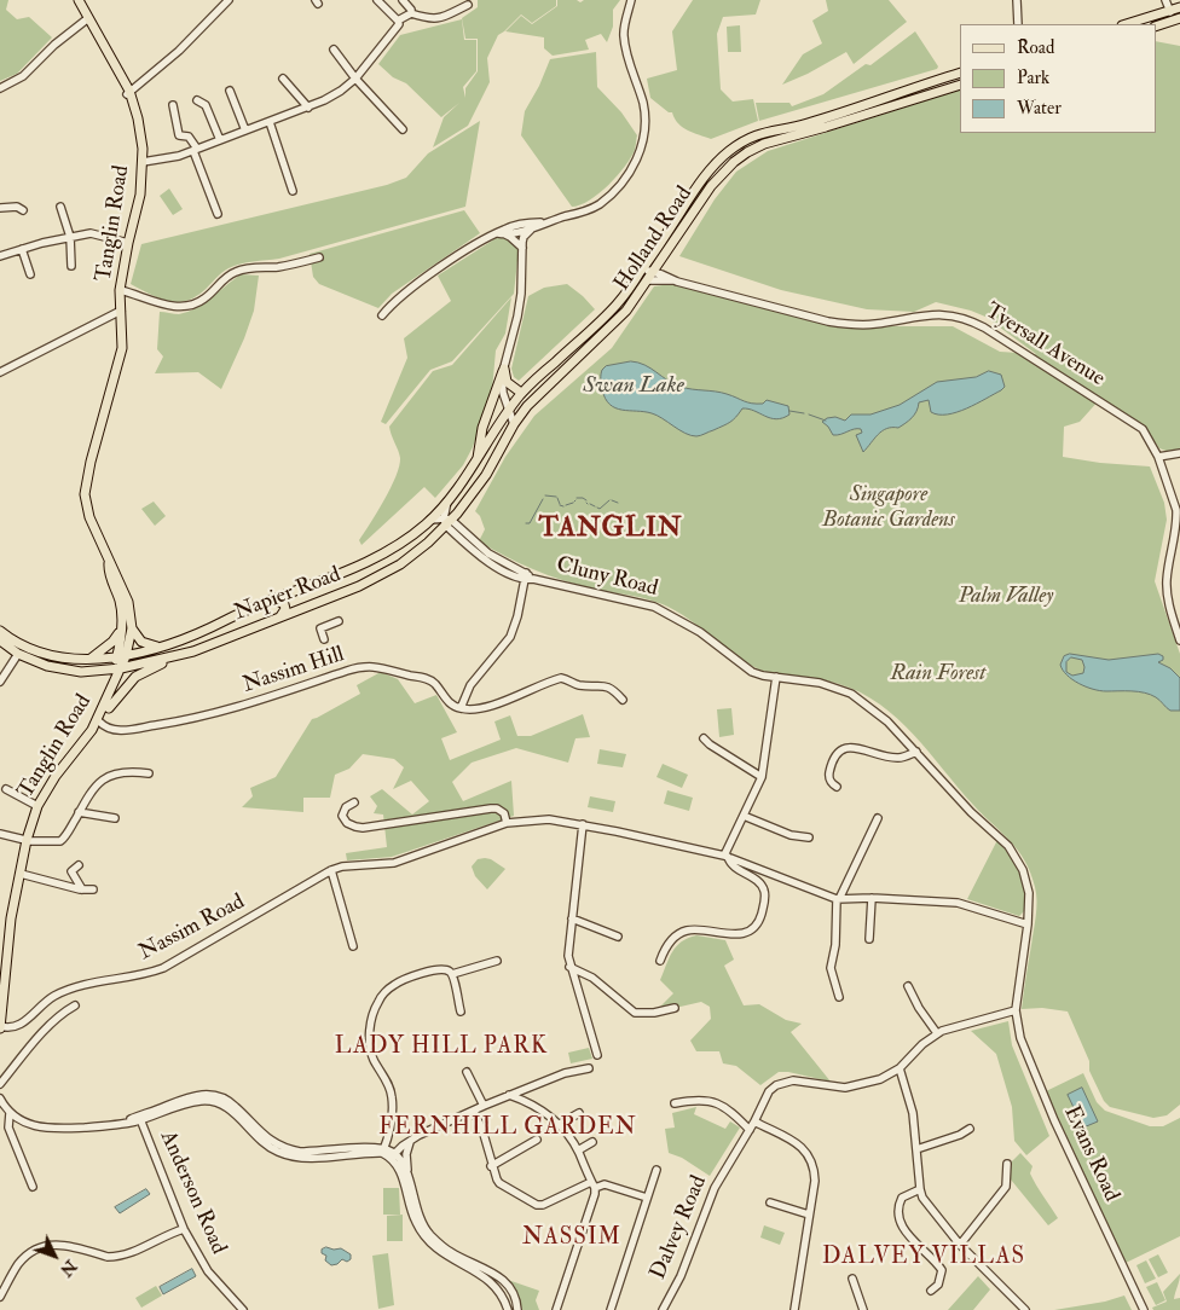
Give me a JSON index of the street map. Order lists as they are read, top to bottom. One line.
{"streets":{"main road":["Tanglin Road","Holland Road","Napier Road"],"street":["Tyersall Avenue","Cluny Road","Nassim Hill","Nassim Road","Evans Road","Anderson Road","Dalvey Road"]},"crossings":[["Tanglin Road","Napier Road"],["Tanglin Road","Nassim Road"],["Holland Road","Tyersall Avenue"],["Holland Road","Cluny Road"],["Holland Road","Napier Road"],["Cluny Road","Napier Road"],["Cluny Road","Nassim Road"],["Cluny Road","Evans Road"],["Cluny Road","Dalvey Road"],["Evans Road","Dalvey Road"]],"districts":["TANGLIN","LADY HILL PARK","FERNHILL GARDEN","NASSIM","DALVEY VILLAS"],"water":["Swan Lake"],"parks":["Singapore Botanic Gardens","Palm Valley","Rain Forest"],"legend":["Road","Park","Water"],"north":"bottom right"}
